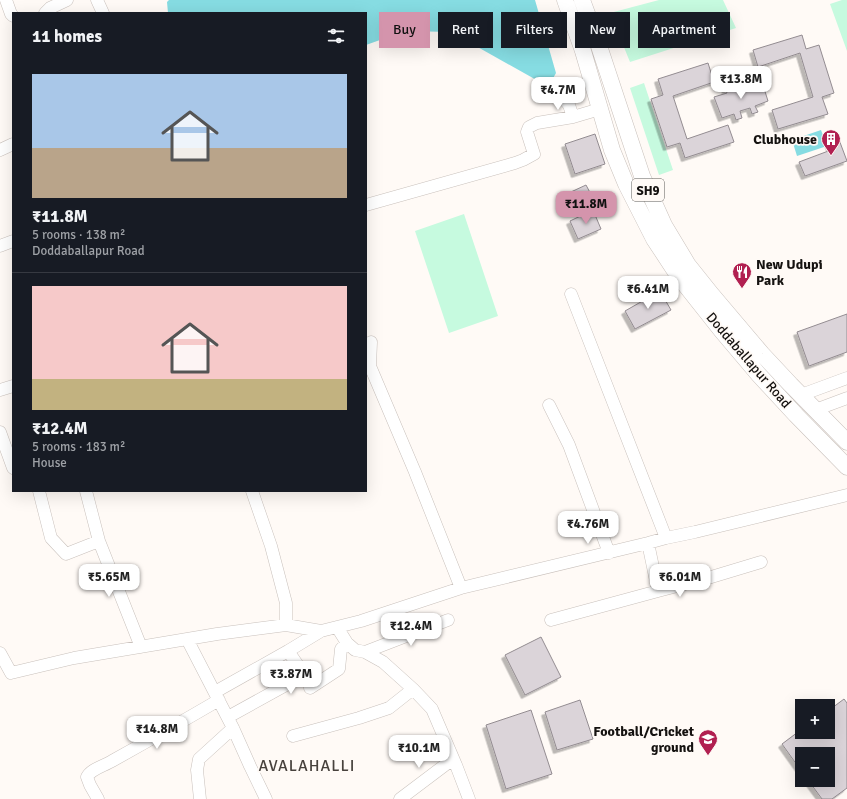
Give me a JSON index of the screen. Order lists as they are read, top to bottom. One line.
{"streets":{"main road":["SH9","Doddaballapur Road"]},"districts":["AVALAHALLI"],"places":{"building":["Clubhouse"],"restaurant":["New Udupi Park"],"school or university":["Football/Cricket ground"]},"page":{"chip":["Buy","Rent","Filters","New","Apartment"],"heading":"11 homes","list":[{"name":"₹11.8M","note":"5 rooms · 138 m² · Doddaballapur Road"},{"name":"₹12.4M","note":"5 rooms · 183 m² · House"}],"price":["₹13.8M","₹4.7M","₹11.8M","₹6.41M","₹4.76M","₹5.65M","₹6.01M","₹12.4M","₹3.87M","₹14.8M","₹10.1M"],"map_buttons":["+","−"]}}
